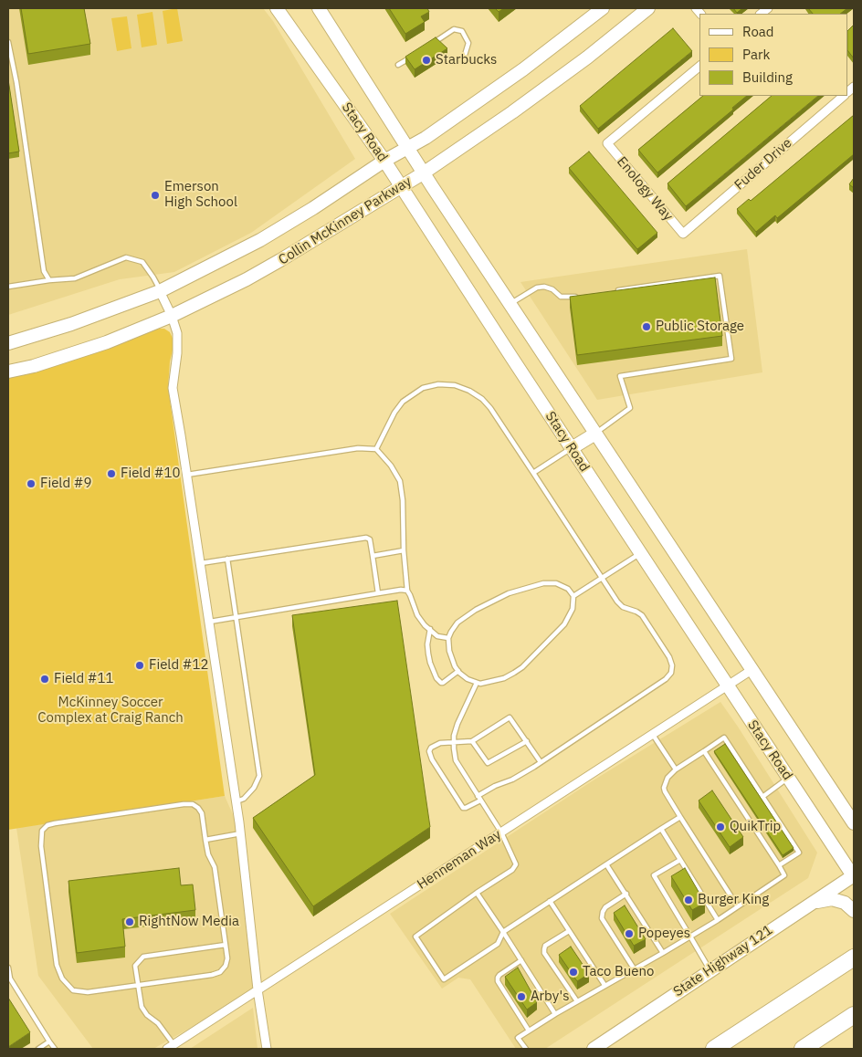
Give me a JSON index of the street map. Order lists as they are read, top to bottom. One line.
{"streets":{"main road":["Stacy Road","Collin McKinney Parkway","State Highway 121"],"street":["Fuder Drive","Enology Way","Henneman Way"]},"crossings":[["Stacy Road","Collin McKinney Parkway"],["Stacy Road","Henneman Way"],["Stacy Road","State Highway 121"],["Fuder Drive","Enology Way"]],"parks":["McKinney Soccer Complex at Craig Ranch"],"places":["Starbucks","Emerson High School","Public Storage","Field #10","Field #9","Field #12","Field #11","QuikTrip","Burger King","RightNow Media","Popeyes","Taco Bueno","Arby's"],"legend":["Road","Park","Building"]}
